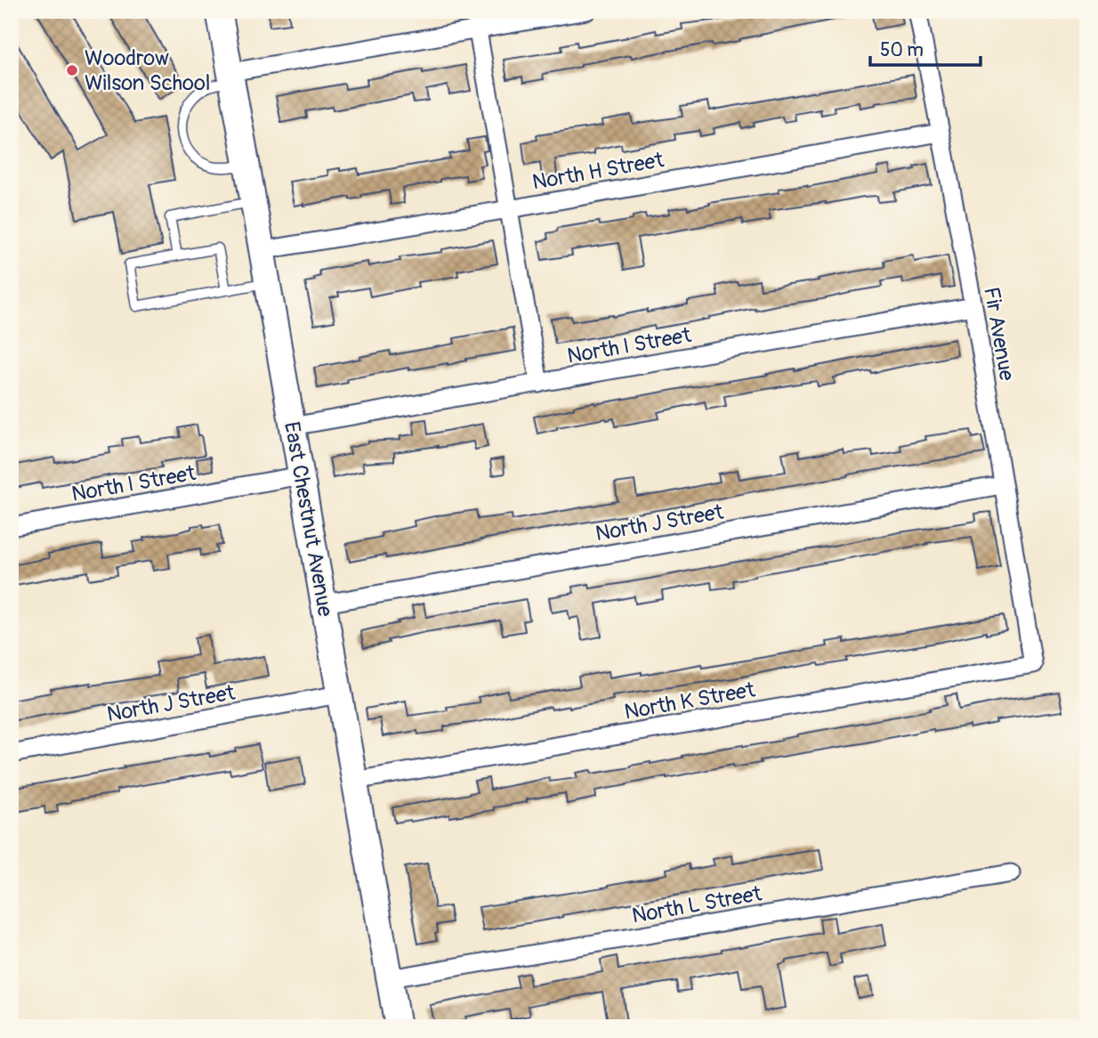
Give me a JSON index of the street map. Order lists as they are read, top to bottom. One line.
{"streets":{"street":["North H Street","Fir Avenue","North I Street","East Chestnut Avenue","North J Street","North K Street","North L Street"]},"crossings":[["North H Street","Fir Avenue"],["North H Street","East Chestnut Avenue"],["Fir Avenue","North I Street"],["Fir Avenue","North J Street"],["Fir Avenue","North K Street"],["North I Street","East Chestnut Avenue"],["East Chestnut Avenue","North J Street"],["East Chestnut Avenue","North K Street"],["East Chestnut Avenue","North L Street"]],"places":["Woodrow Wilson School"],"scale_bar":"50 m"}
